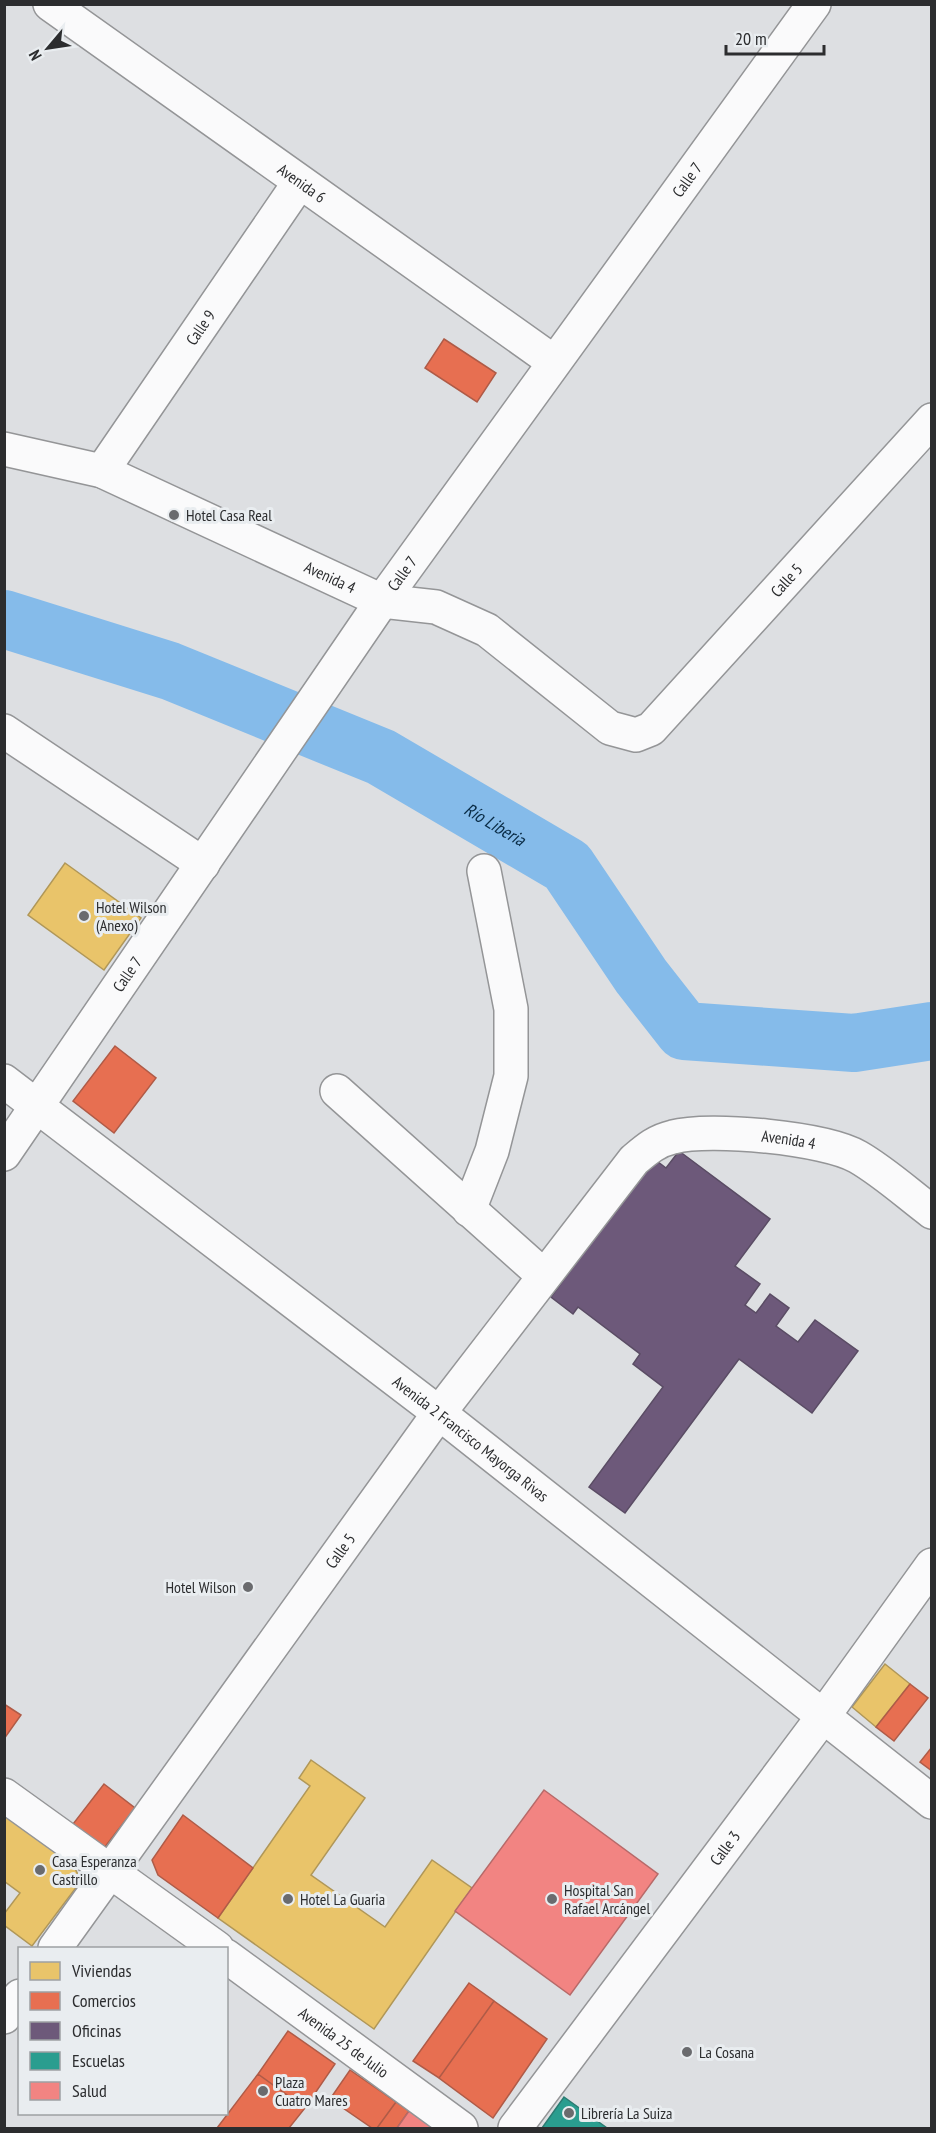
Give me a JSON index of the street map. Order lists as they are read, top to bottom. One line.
{"streets":{"street":["Calle 7","Avenida 6","Calle 9","Avenida 4","Calle 5","Avenida 2 Francisco Mayorga Rivas","Calle 3","Avenida 25 de Julio"]},"crossings":[["Calle 7","Avenida 6"],["Calle 7","Avenida 4"],["Calle 7","Avenida 2 Francisco Mayorga Rivas"],["Avenida 6","Calle 9"],["Calle 9","Avenida 4"],["Avenida 4","Calle 5"],["Calle 5","Avenida 2 Francisco Mayorga Rivas"],["Avenida 2 Francisco Mayorga Rivas","Calle 3"]],"water":["Río Liberia"],"places":["Hotel Casa Real","Hotel Wilson (Anexo)","Hotel Wilson","Casa Esperanza Castrillo","Hotel La Guaria","Hospital San Rafael Arcángel","La Cosana","Plaza Cuatro Mares","Librería La Suiza"],"legend":["Viviendas","Comercios","Oficinas","Escuelas","Salud"],"scale_bar":"20 m","north":"bottom left"}
